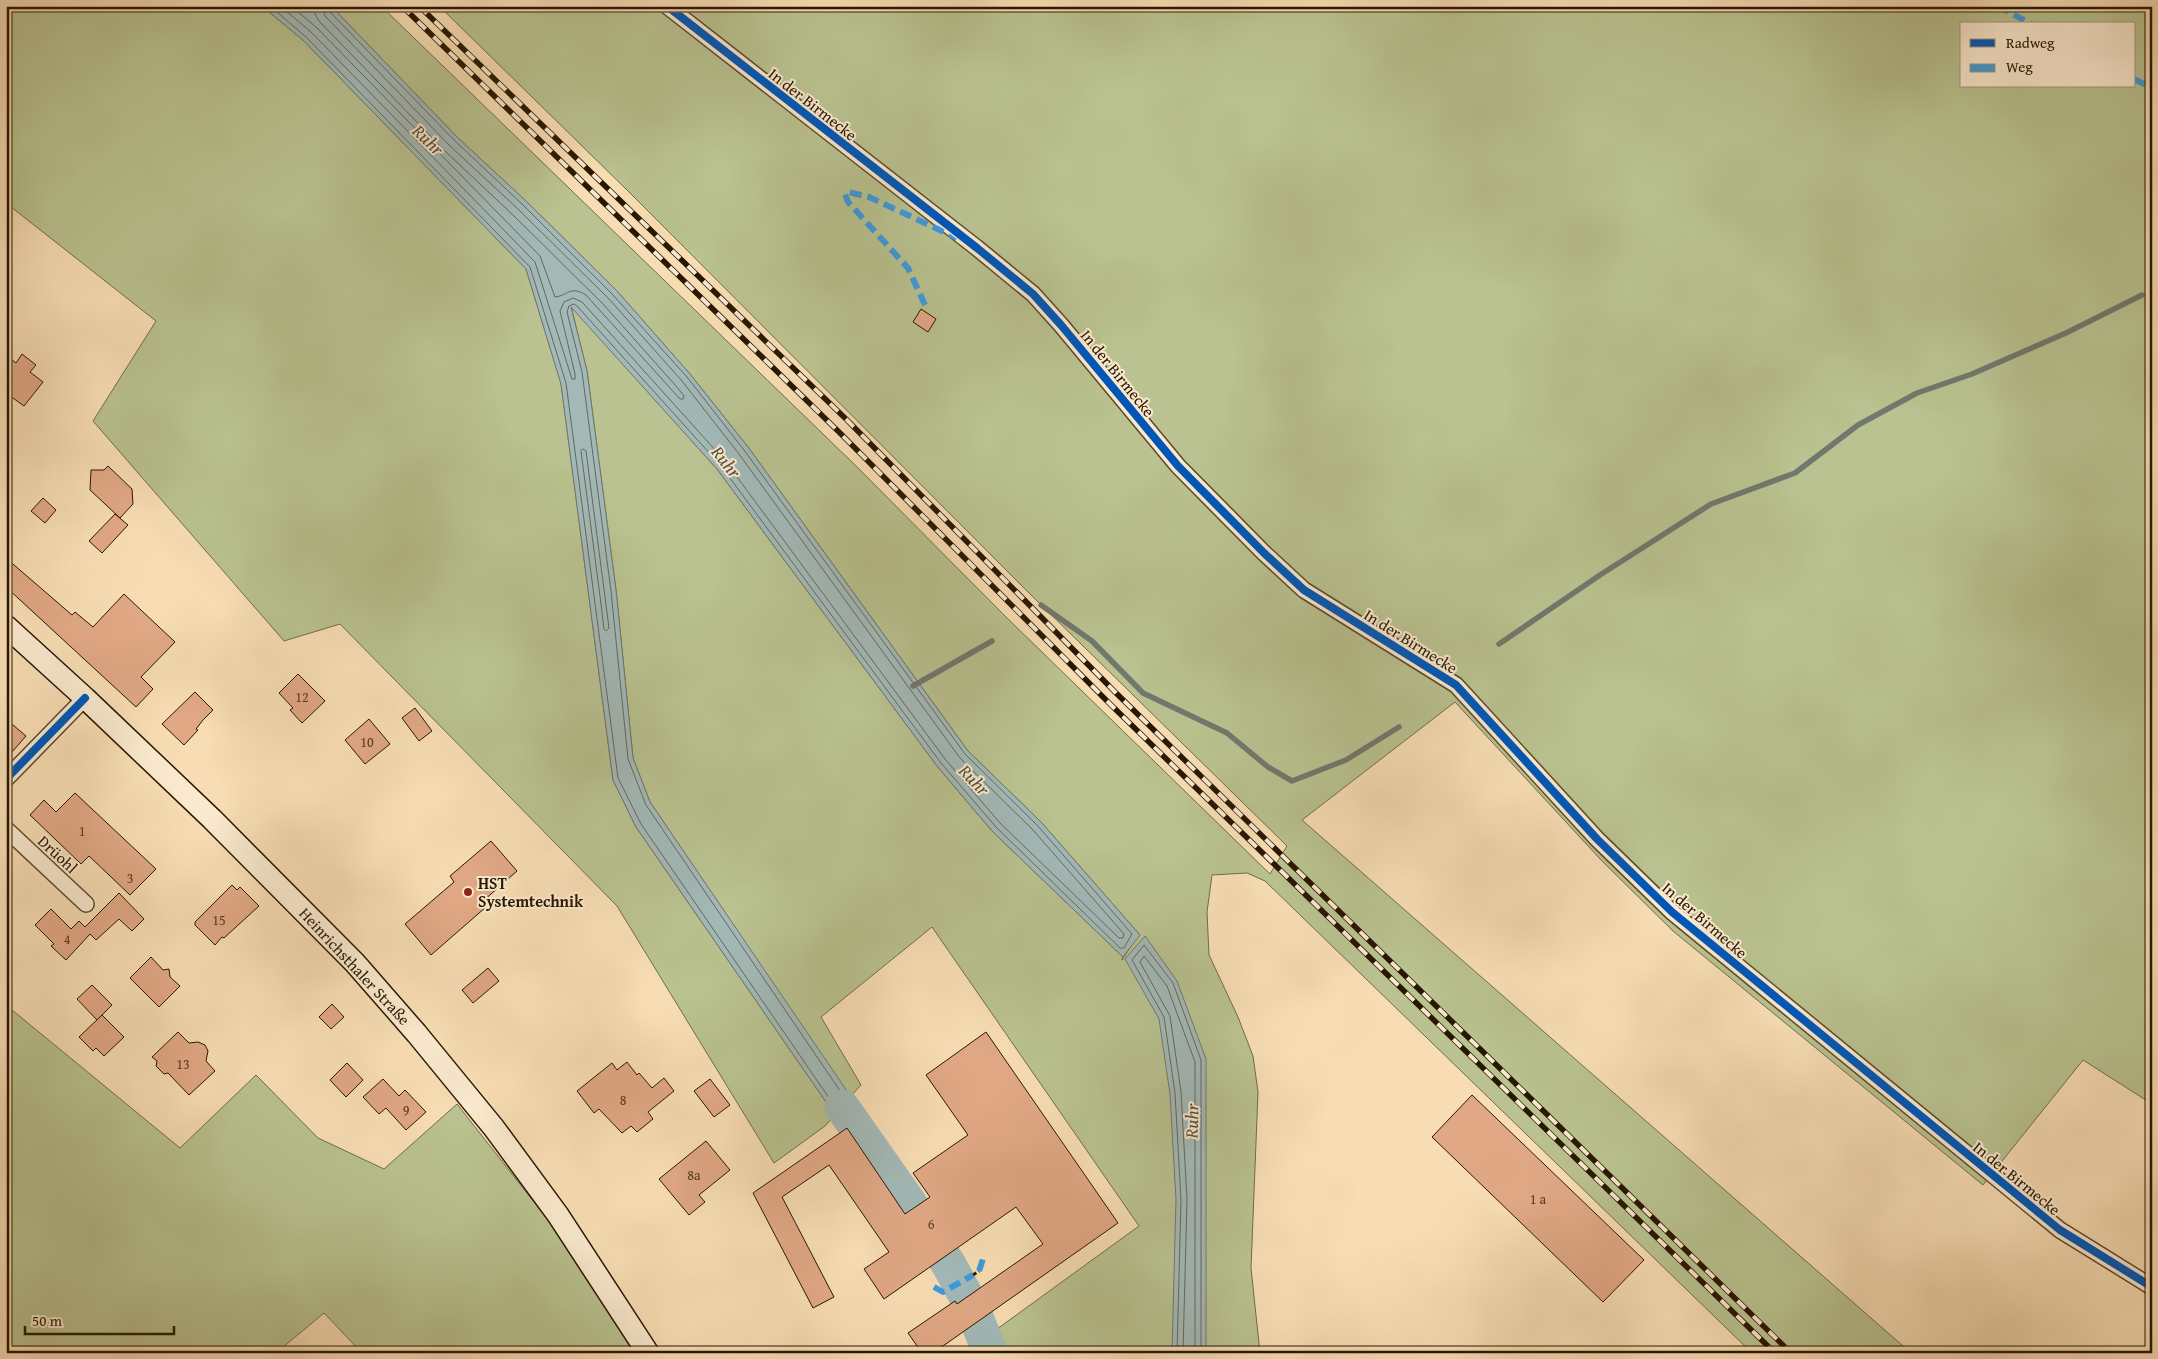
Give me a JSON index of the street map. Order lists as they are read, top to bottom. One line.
{"streets":{"main road":["Heinrichsthaler Straße"],"street":["In der Birmecke","Drüohl"]},"water":["Ruhr"],"places":["HST Systemtechnik"],"house_numbers":["12","10","1","3","15","4","13","8","9","8a","1 a","6"],"legend":["Radweg","Weg"],"scale_bar":"50 m"}
